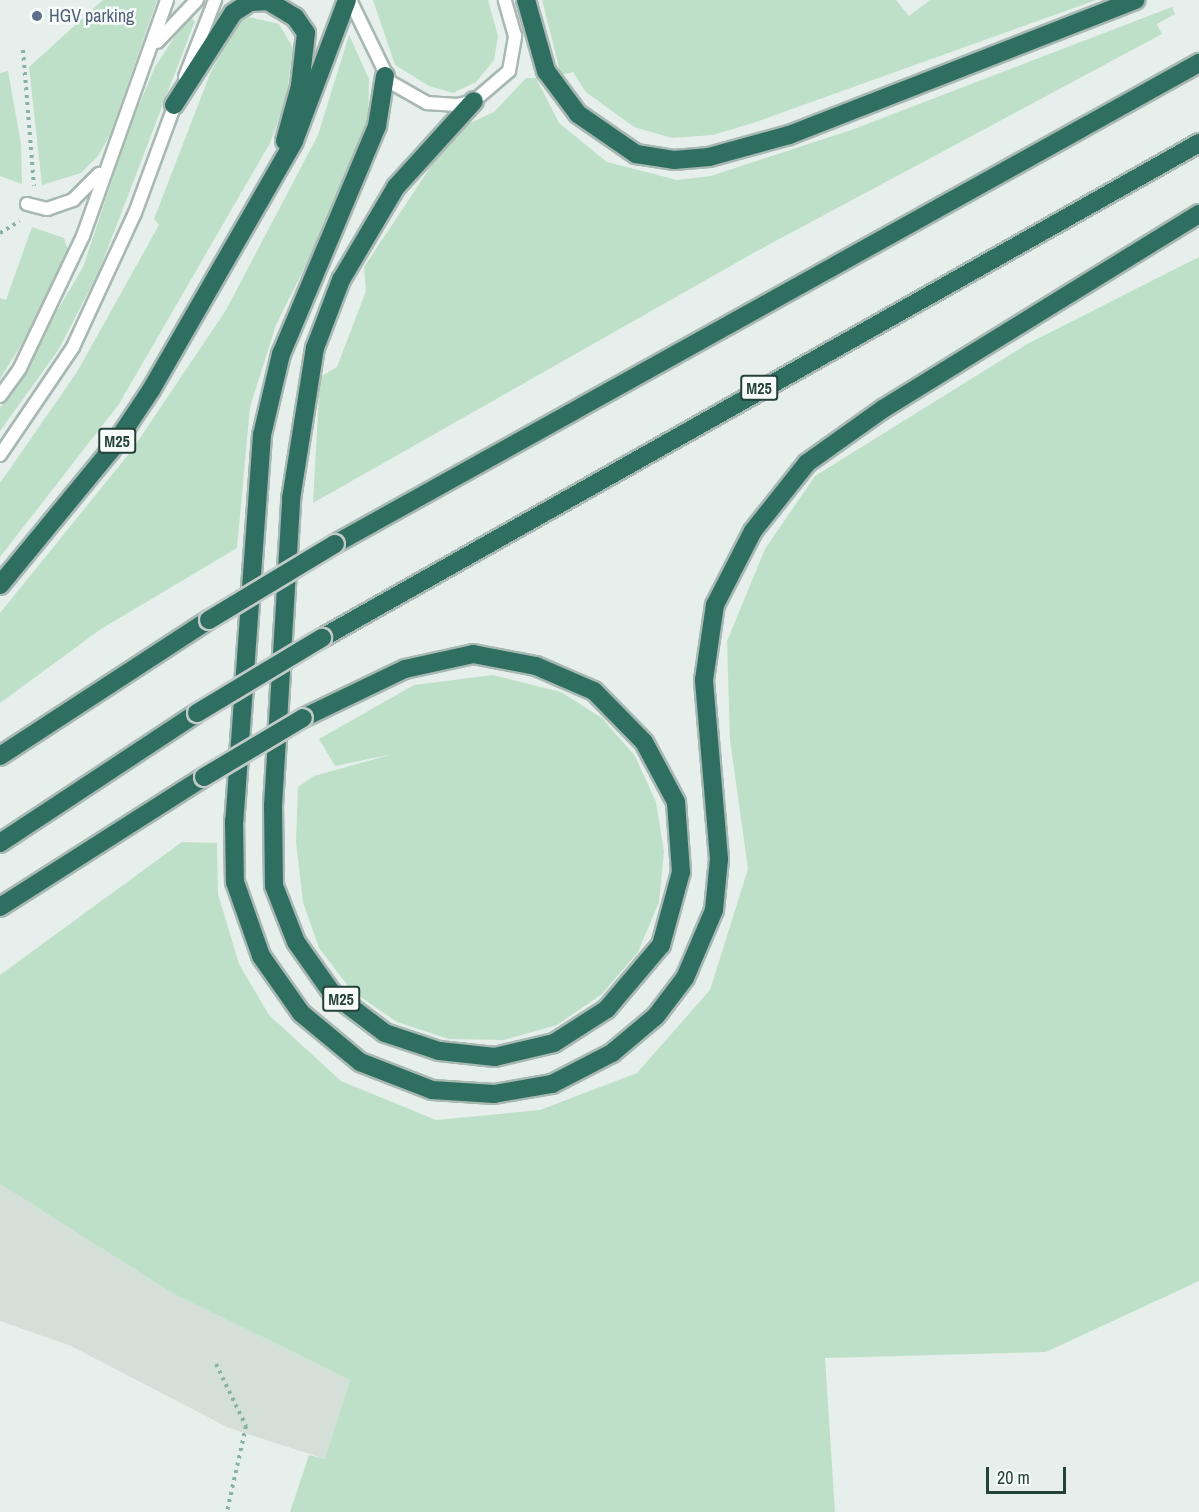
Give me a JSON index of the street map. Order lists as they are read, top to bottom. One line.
{"streets":{"highway":["M25"]},"places":["HGV parking"],"scale_bar":"20 m"}
